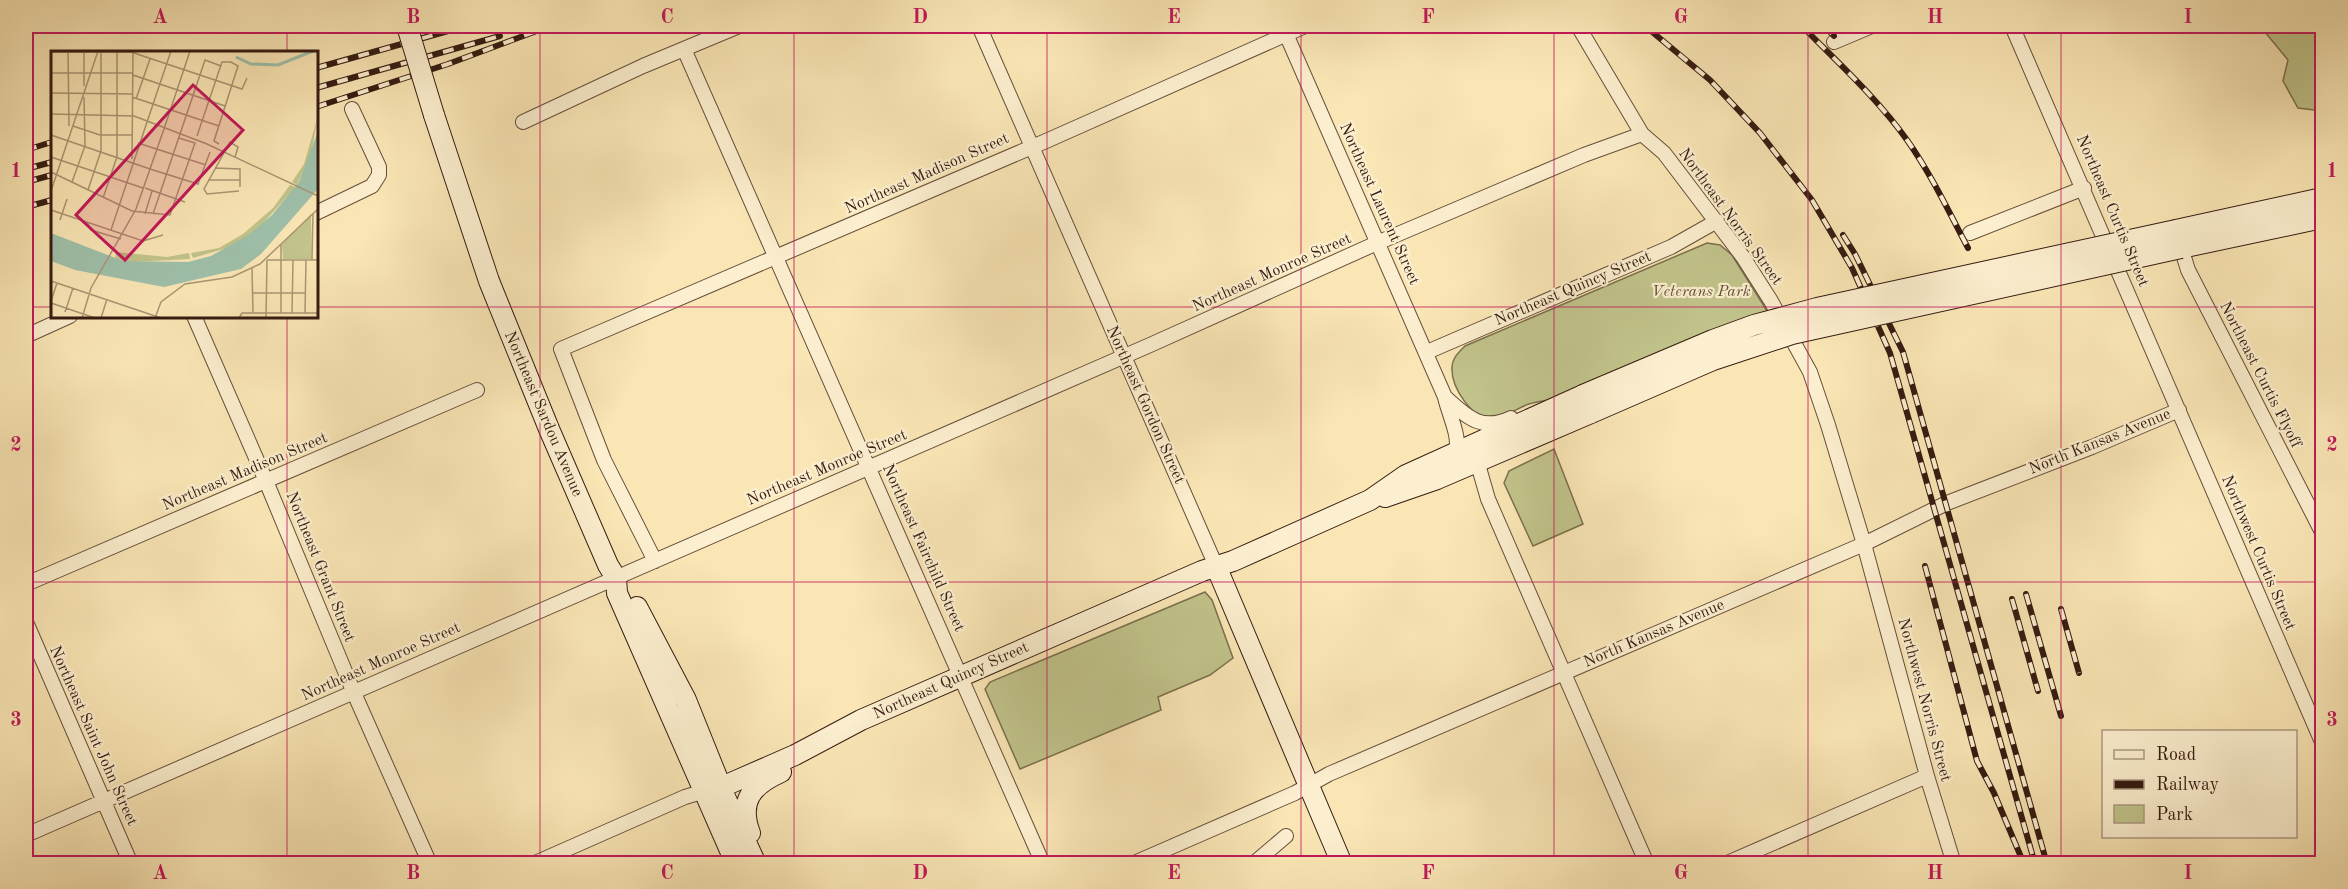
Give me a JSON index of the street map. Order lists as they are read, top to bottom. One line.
{"streets":{"main road":["Northeast Quincy Street","Northeast Gordon Street","Northeast Sardou Avenue"],"street":["Northeast Madison Street","Northeast Laurent Street","Northeast Curtis Street","Northeast Norris Street","Northeast Monroe Street","Northeast Curtis Flyoff","North Kansas Avenue","Northeast Fairchild Street","Northwest Curtis Street","Northeast Grant Street","Northwest Norris Street","Northeast Saint John Street"]},"crossings":[["Northeast Madison Street","Northeast Laurent Street"],["Northeast Madison Street","Northeast Monroe Street"],["Northeast Madison Street","Northeast Gordon Street"],["Northeast Madison Street","Northeast Fairchild Street"],["Northeast Madison Street","Northeast Grant Street"],["Northeast Laurent Street","Northeast Monroe Street"],["Northeast Laurent Street","Northeast Quincy Street"],["Northeast Curtis Street","North Kansas Avenue"],["Northeast Curtis Street","Northwest Curtis Street"],["Northeast Norris Street","Northeast Monroe Street"],["Northeast Norris Street","Northeast Quincy Street"],["Northeast Norris Street","North Kansas Avenue"],["Northeast Norris Street","Northwest Norris Street"],["Northeast Monroe Street","Northeast Gordon Street"],["Northeast Monroe Street","Northeast Sardou Avenue"],["Northeast Monroe Street","Northeast Fairchild Street"],["Northeast Monroe Street","Northeast Grant Street"],["Northeast Monroe Street","Northeast Saint John Street"],["Northeast Quincy Street","Northeast Gordon Street"],["Northeast Quincy Street","Northeast Sardou Avenue"],["Northeast Quincy Street","Northeast Fairchild Street"],["Northeast Gordon Street","North Kansas Avenue"],["North Kansas Avenue","Northwest Curtis Street"],["North Kansas Avenue","Northwest Norris Street"]],"parks":["Veterans Park"],"legend":["Road","Railway","Park"],"grid":{"columns":["A","B","C","D","E","F","G","H","I"],"rows":["1","2","3"]}}
